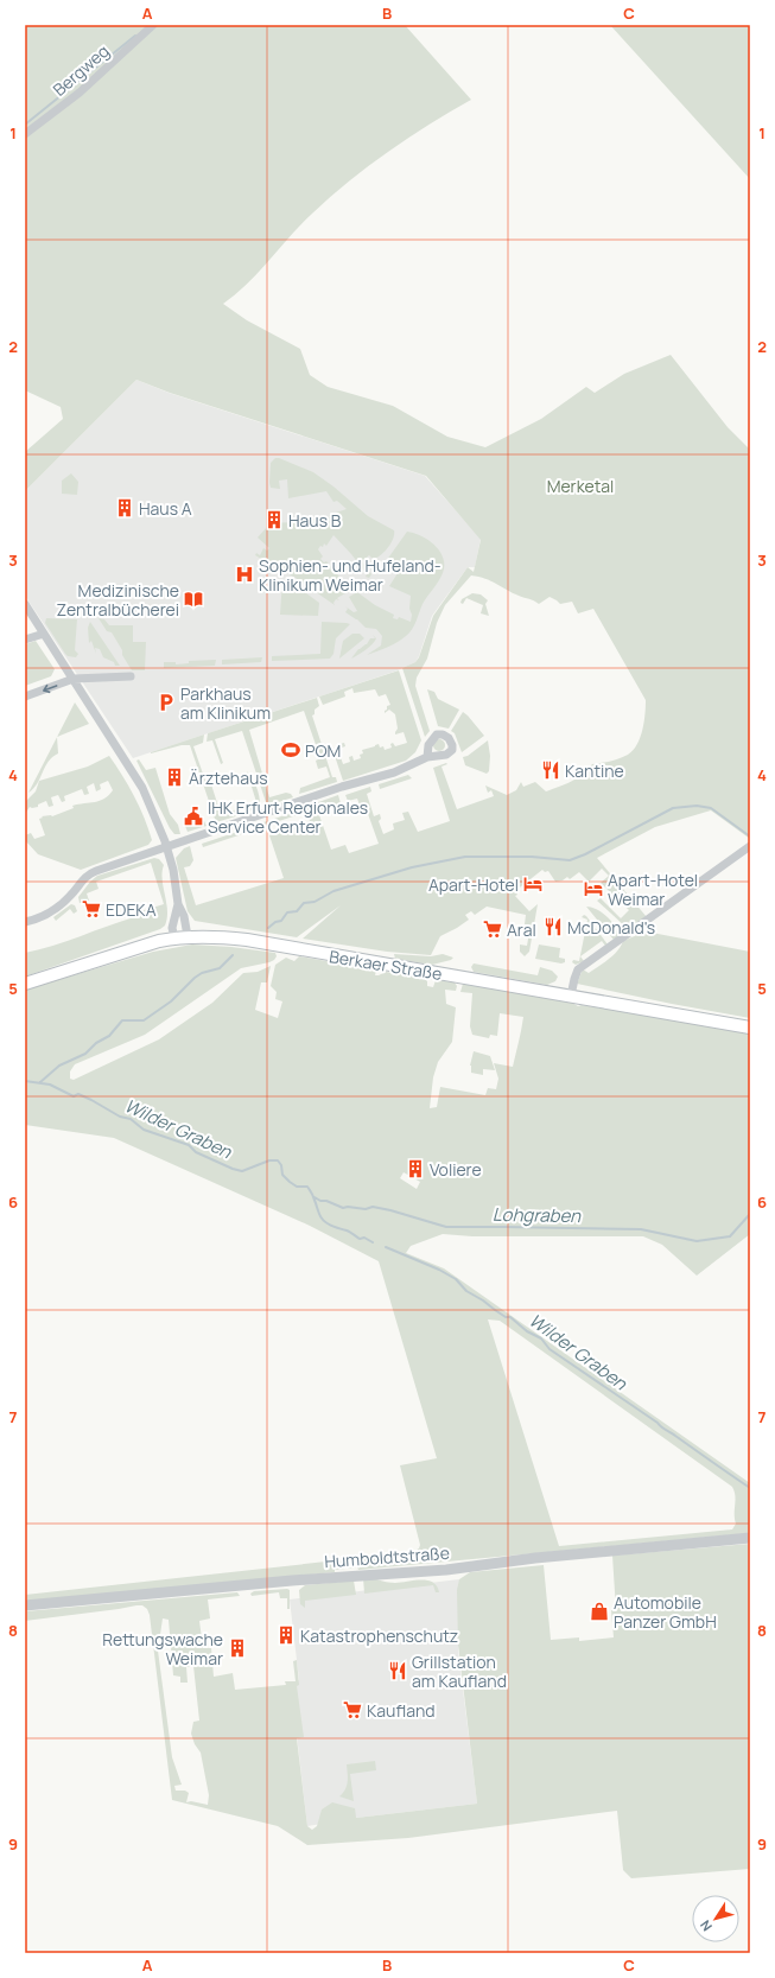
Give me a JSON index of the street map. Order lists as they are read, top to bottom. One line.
{"streets":{"main road":["Berkaer Straße"],"street":["Bergweg","Humboldtstraße"]},"water":["Wilder Graben","Lohgraben"],"parks":["Merketal"],"places":{"building":["Haus A","Haus B","Ärztehaus","Voliere","Katastrophenschutz","Rettungswache Weimar"],"hospital":["Sophien- und Hufeland- Klinikum Weimar"],"library":["Medizinische Zentralbücherei"],"parking":["Parkhaus am Klinikum"],"sports":["POM"],"restaurant":["Kantine","McDonald's","Grillstation am Kaufland"],"public building":["IHK Erfurt Regionales Service Center"],"hotel":["Apart-Hotel","Apart-Hotel Weimar"],"supermarket":["EDEKA","Aral","Kaufland"],"shop":["Automobile Panzer GmbH"]},"north":"bottom left","grid":{"columns":["A","B","C"],"rows":["1","2","3","4","5","6","7","8","9"]}}
